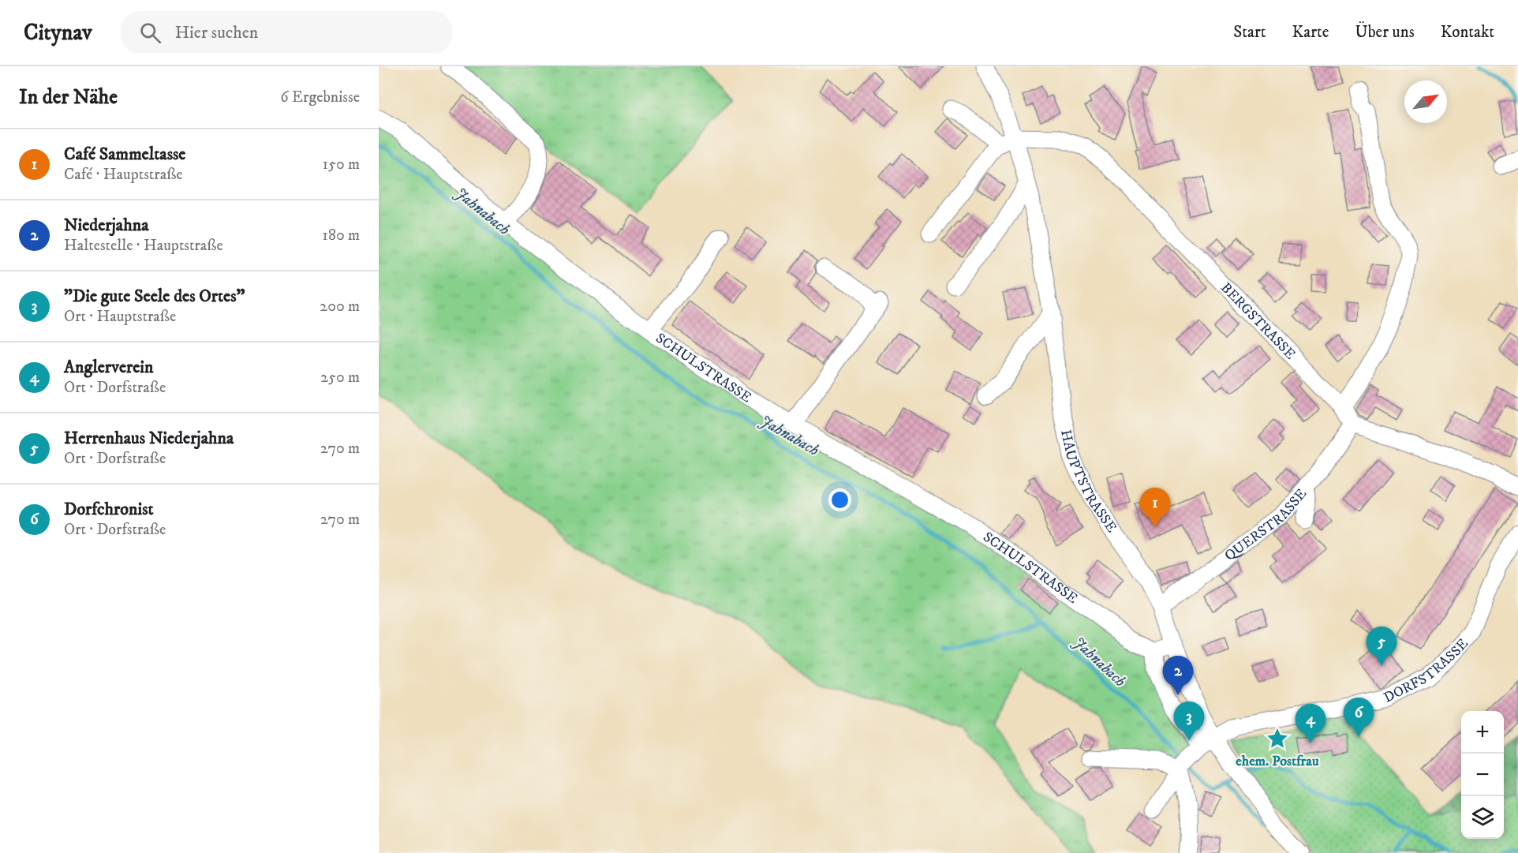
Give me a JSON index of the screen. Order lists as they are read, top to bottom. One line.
{"streets":{"street":["BERGSTRASSE","SCHULSTRASSE","HAUPTSTRASSE","QUERSTRASSE","DORFSTRASSE"]},"crossings":[["BERGSTRASSE","HAUPTSTRASSE"],["BERGSTRASSE","QUERSTRASSE"],["HAUPTSTRASSE","QUERSTRASSE"],["HAUPTSTRASSE","DORFSTRASSE"]],"water":["Jahnabach"],"places":{"place":["ehem. Postfrau"]},"north":"top right","page":{"header":"Citynav","search":"Hier suchen","nav":["Start","Karte","Über uns","Kontakt"],"heading":["In der Nähe","6 Ergebnisse"],"list":[{"mark":"1","name":"Café Sammeltasse","note":"Café · Hauptstraße","value":"150 m"},{"mark":"2","name":"Niederjahna","note":"Haltestelle · Hauptstraße","value":"180 m"},{"mark":"3","name":"\"Die gute Seele des Ortes\"","note":"Ort · Hauptstraße","value":"200 m"},{"mark":"4","name":"Anglerverein","note":"Ort · Dorfstraße","value":"250 m"},{"mark":"5","name":"Herrenhaus Niederjahna","note":"Ort · Dorfstraße","value":"270 m"},{"mark":"6","name":"Dorfchronist","note":"Ort · Dorfstraße","value":"270 m"}],"pins":["1","5","2","6","3","4"],"map_buttons":["+","−"]}}
